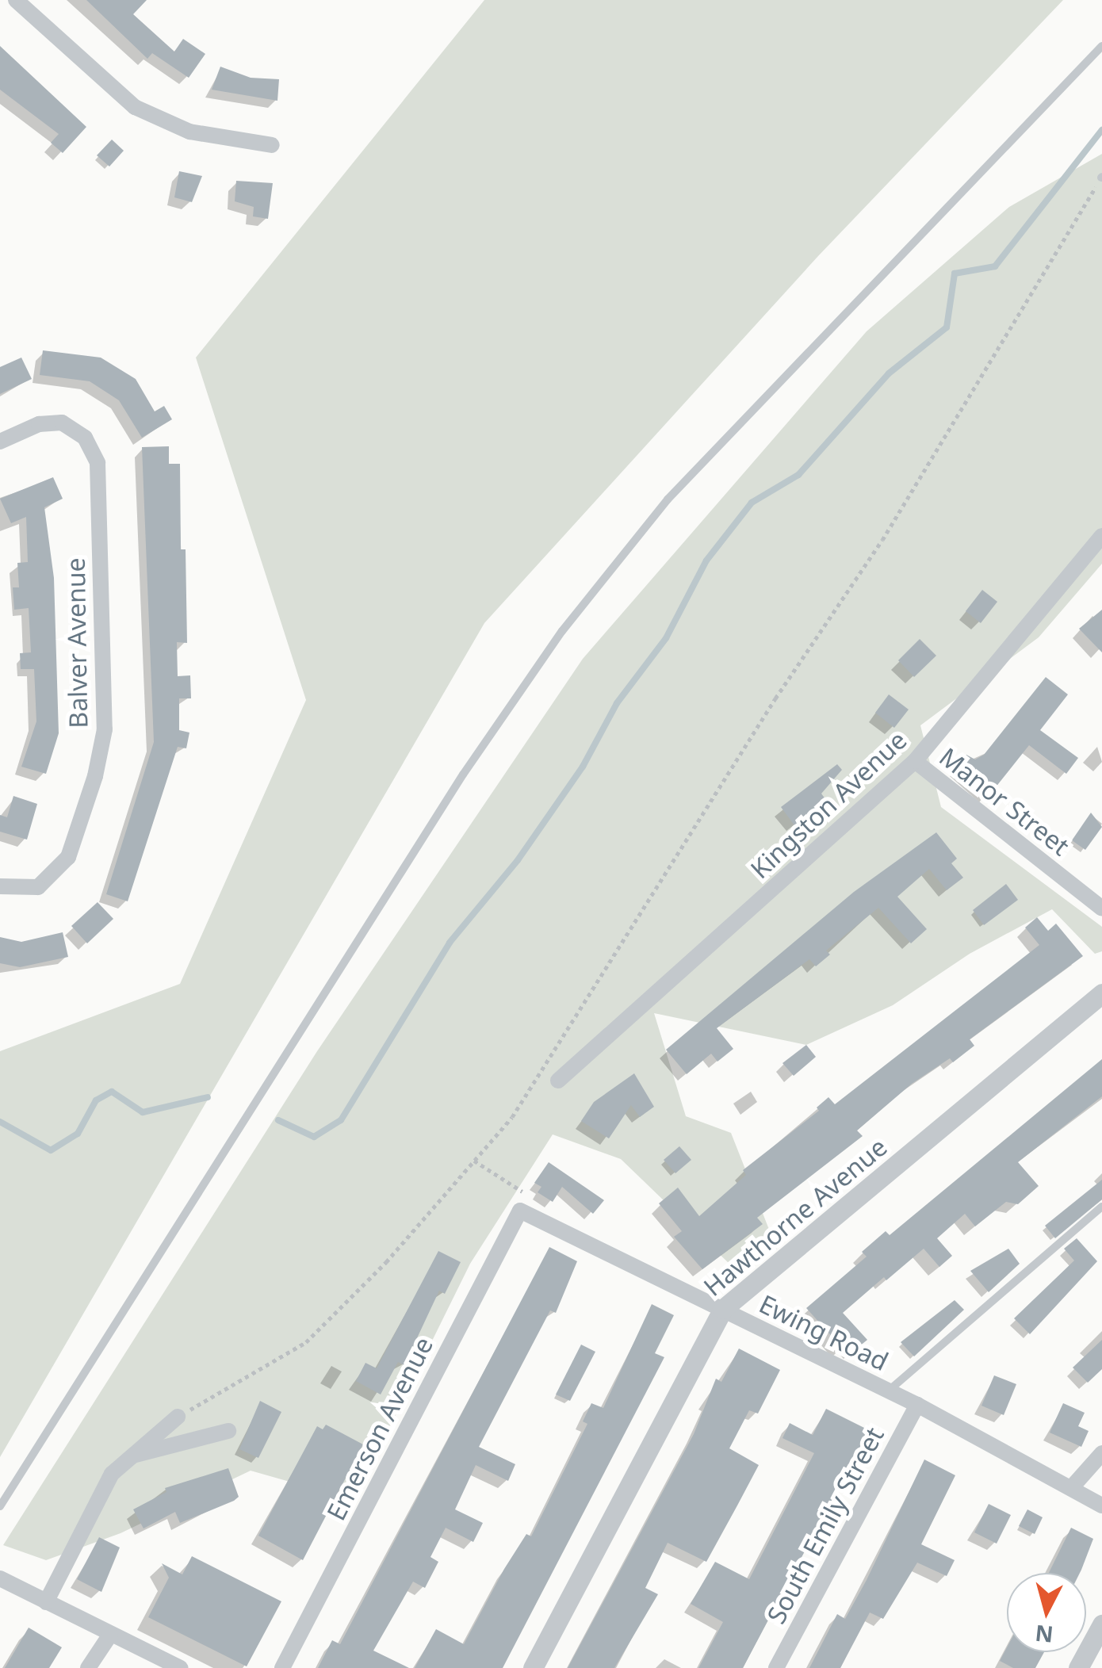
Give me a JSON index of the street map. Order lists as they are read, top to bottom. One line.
{"streets":{"street":["Balver Avenue","Manor Street","Kingston Avenue","Hawthorne Avenue","Ewing Road","Emerson Avenue","South Emily Street"]},"crossings":[["Manor Street","Kingston Avenue"],["Hawthorne Avenue","Ewing Road"],["Ewing Road","Emerson Avenue"],["Ewing Road","South Emily Street"]],"north":"bottom"}
